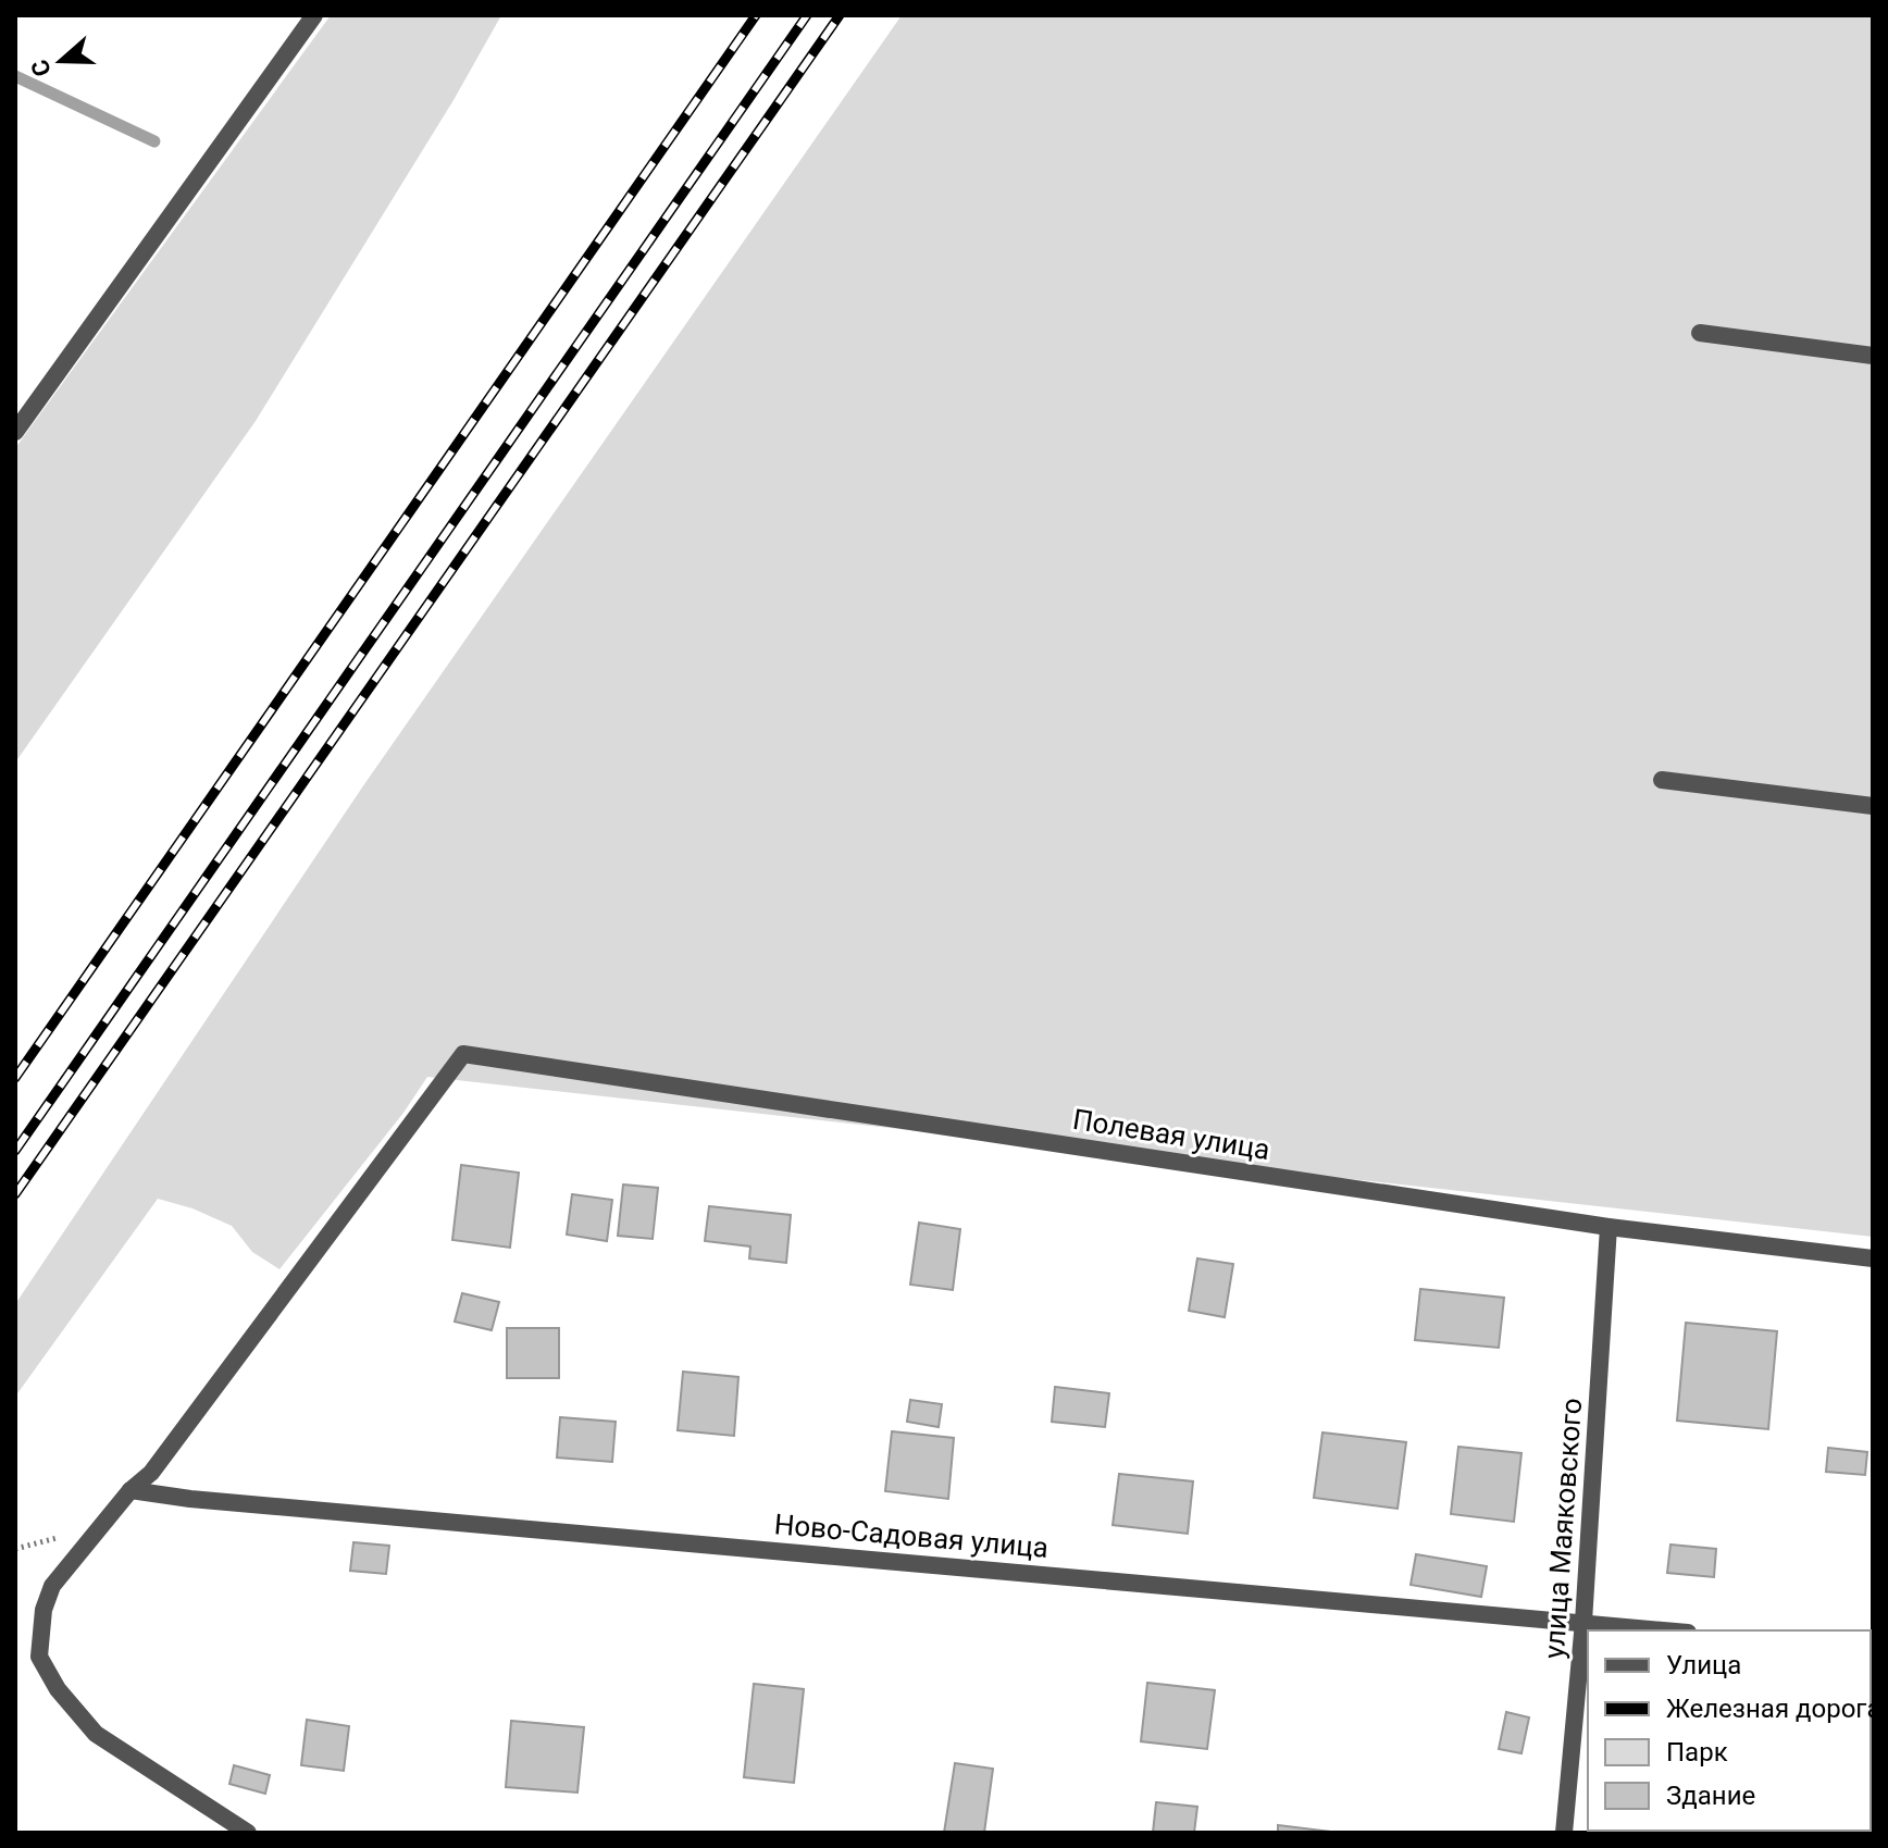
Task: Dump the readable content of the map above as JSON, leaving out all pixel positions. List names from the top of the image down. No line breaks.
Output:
{"streets":{"street":["Полевая улица","улица Маяковского","Ново-Садовая улица"]},"crossings":[["Полевая улица","улица Маяковского"],["Полевая улица","Ново-Садовая улица"],["улица Маяковского","Ново-Садовая улица"]],"legend":["Улица","Железная дорога","Парк","Здание"],"north":"left"}
